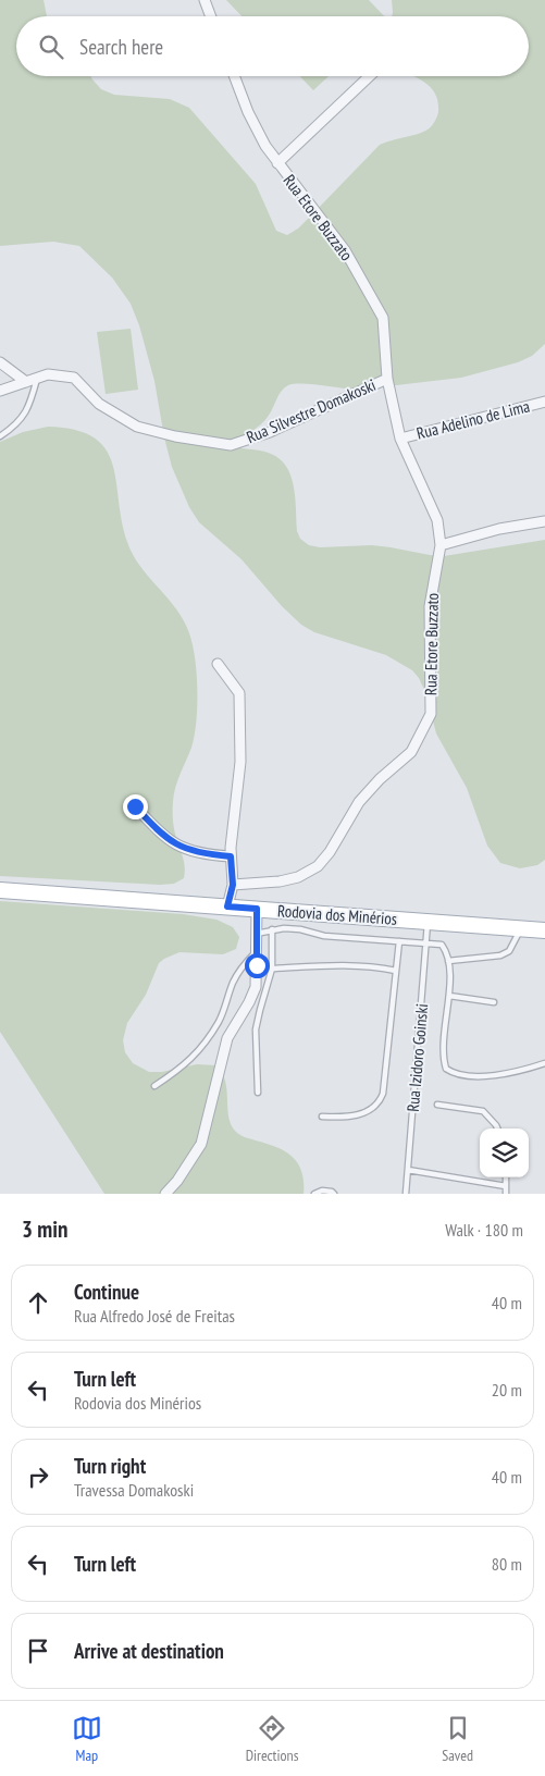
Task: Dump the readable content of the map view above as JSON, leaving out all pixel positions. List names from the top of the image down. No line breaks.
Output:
{"streets":{"main road":["Rodovia dos Minérios"],"street":["Rua Etore Buzzato","Rua Silvestre Domakoski","Rua Adelino de Lima"],"lane":["Rua Izidoro Goinski"]},"crossings":[["Rua Etore Buzzato","Rua Silvestre Domakoski"],["Rua Etore Buzzato","Rua Adelino de Lima"],["Rodovia dos Minérios","Rua Izidoro Goinski"]],"page":{"search":"Search here","heading":["3 min","Walk · 180 m"],"list":[["Continue","Rua Alfredo José de Freitas","40 m"],["Turn left","Rodovia dos Minérios","20 m"],["Turn right","Travessa Domakoski","40 m"],["Turn left","80 m"],"Arrive at destination"],"nav":["Map","Directions","Saved"]}}
